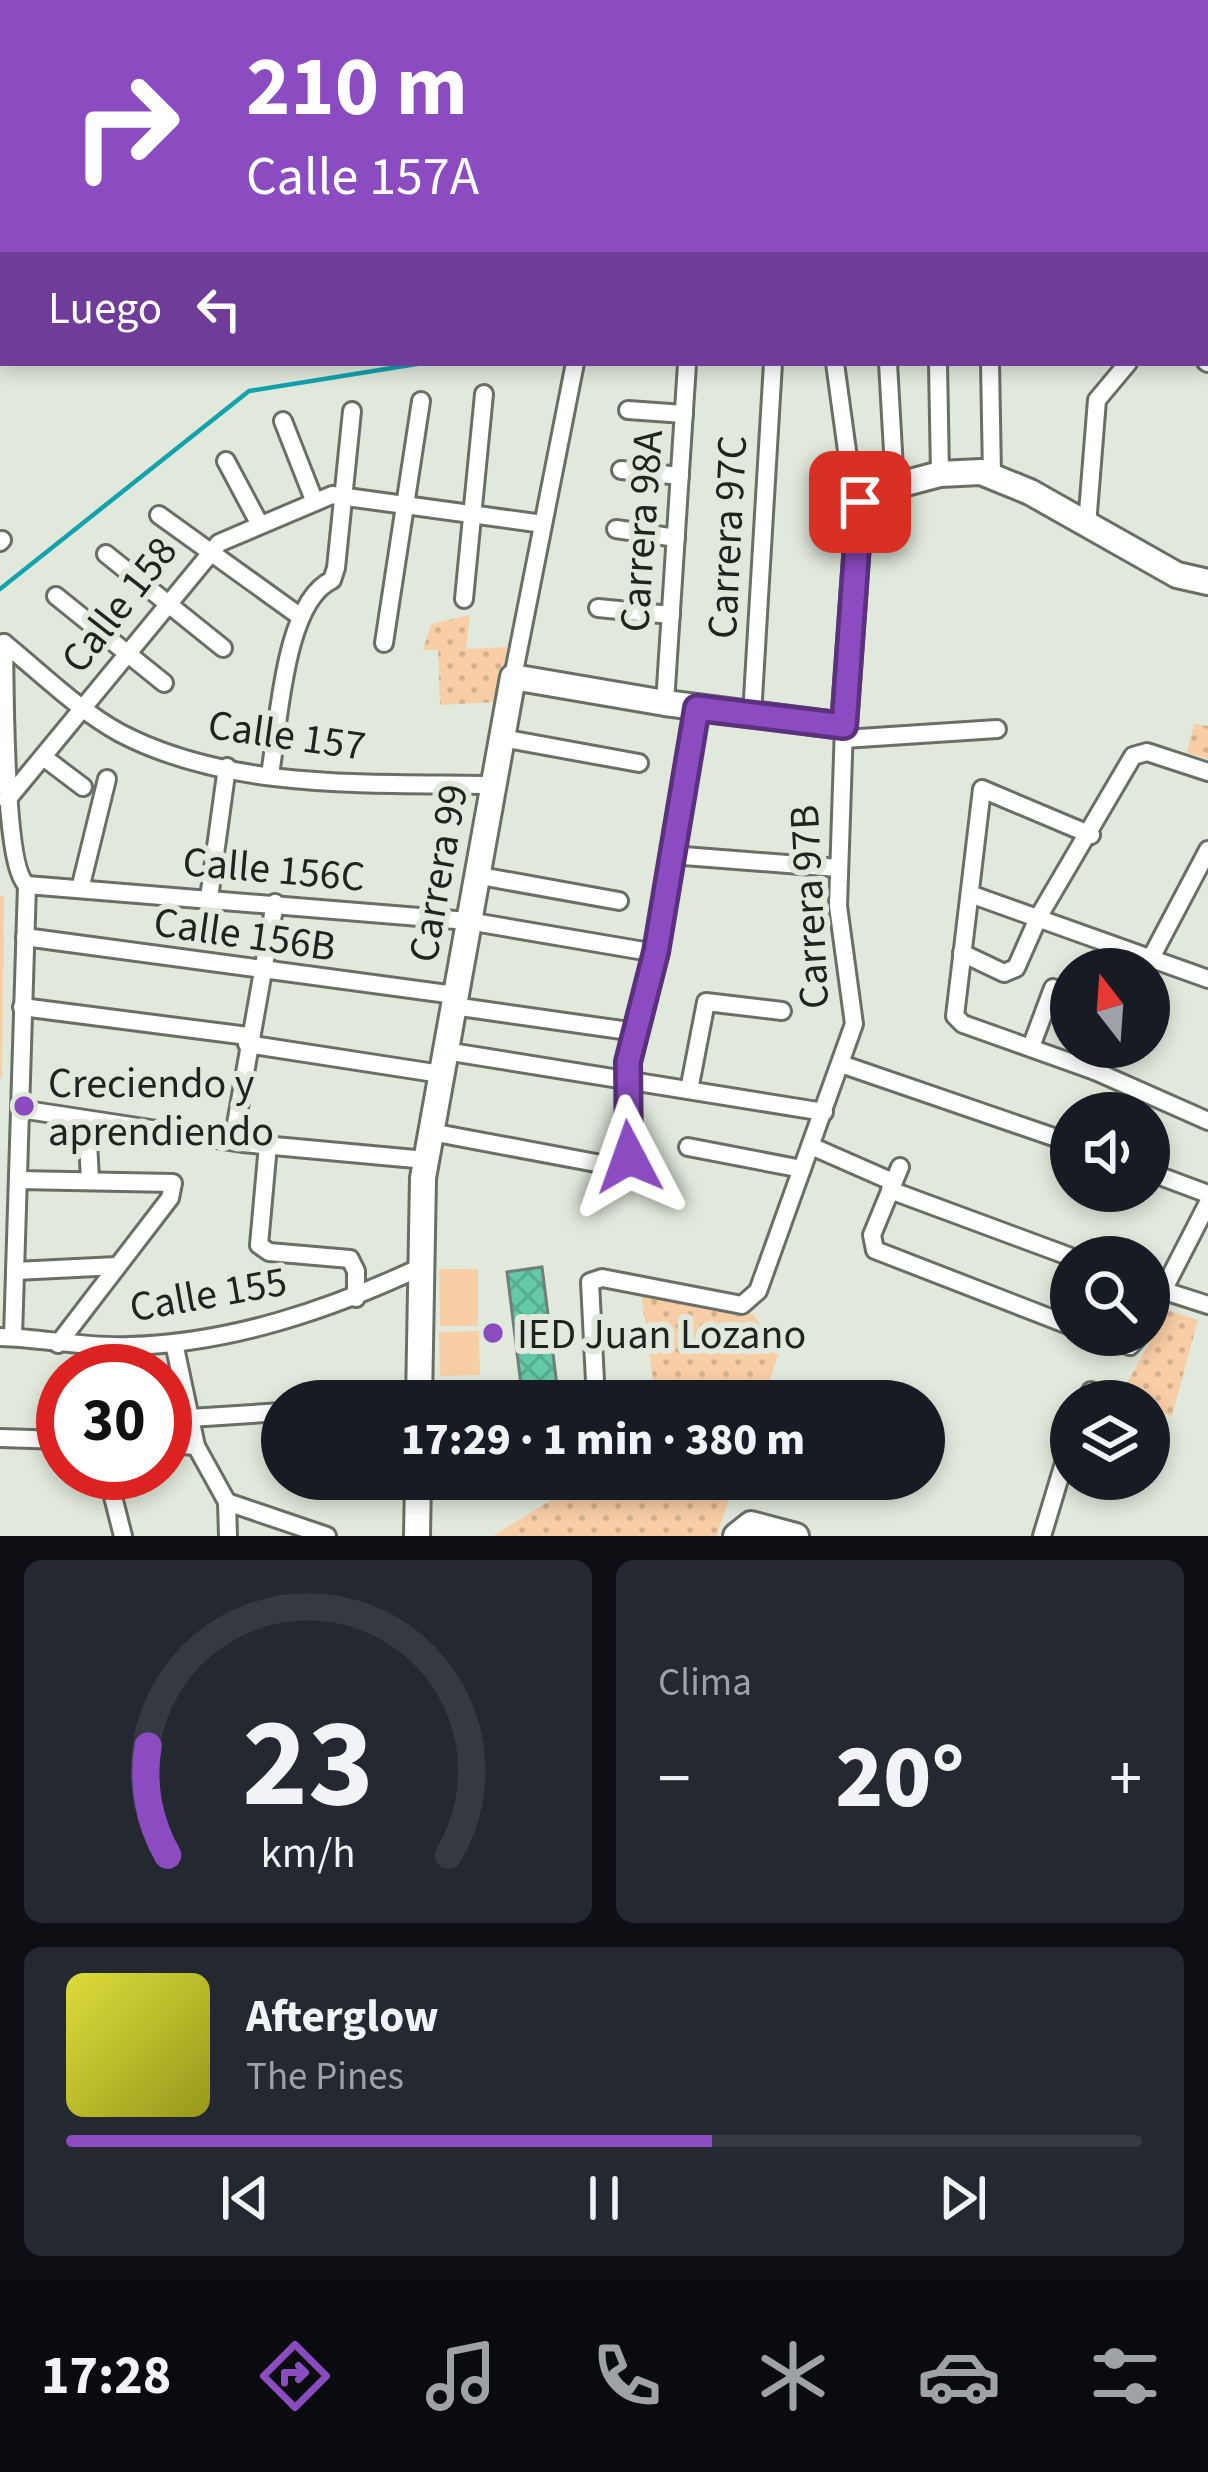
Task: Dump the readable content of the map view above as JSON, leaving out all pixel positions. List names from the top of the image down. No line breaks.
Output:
{"streets":{"street":["Carrera 98A","Carrera 97C","Calle 158","Calle 157","Calle 156C","Carrera 99","Carrera 97B","Calle 156B","Calle 155"]},"crossings":[["Calle 158","Calle 157"],["Calle 158","Carrera 99"],["Calle 157","Carrera 99"],["Calle 156C","Carrera 99"],["Carrera 99","Calle 156B"],["Carrera 99","Calle 155"]],"places":["Creciendo y aprendiendo","IED Juan Lozano"],"north":"top","page":{"turn":["210 m","Calle 157A"],"then":"Luego","limit":"30","trip":"17:29 · 1 min · 380 m","tile":"Clima","heat":["−","20°","+"],"song":["Afterglow","The Pines"],"tabs":"17:28","gauge":["23","km/h"]}}
